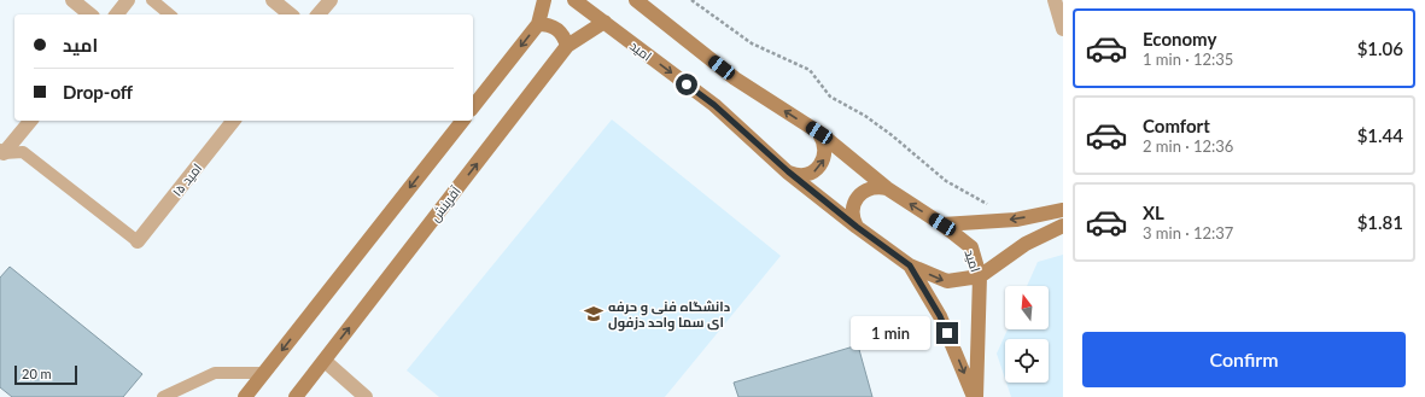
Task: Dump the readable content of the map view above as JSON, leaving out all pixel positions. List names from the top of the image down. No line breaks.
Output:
{"streets":{"main road":["امید","آفرینش"],"street":["امید ۱۵"]},"crossings":[["امید","آفرینش"]],"places":{"school or university":["دانشگاه فنی و حرفه ای سما واحد دزفول"]},"scale_bar":"20 m","north":"top","page":{"list":[{"name":"Economy","note":"1 min · 12:35","value":"$1.06"},{"name":"Comfort","note":"2 min · 12:36","value":"$1.44"},{"name":"XL","note":"3 min · 12:37","value":"$1.81"}],"banner":["امید","Drop-off"],"bubble":"1 min","buttons":"Confirm","scale":"20 m"}}
